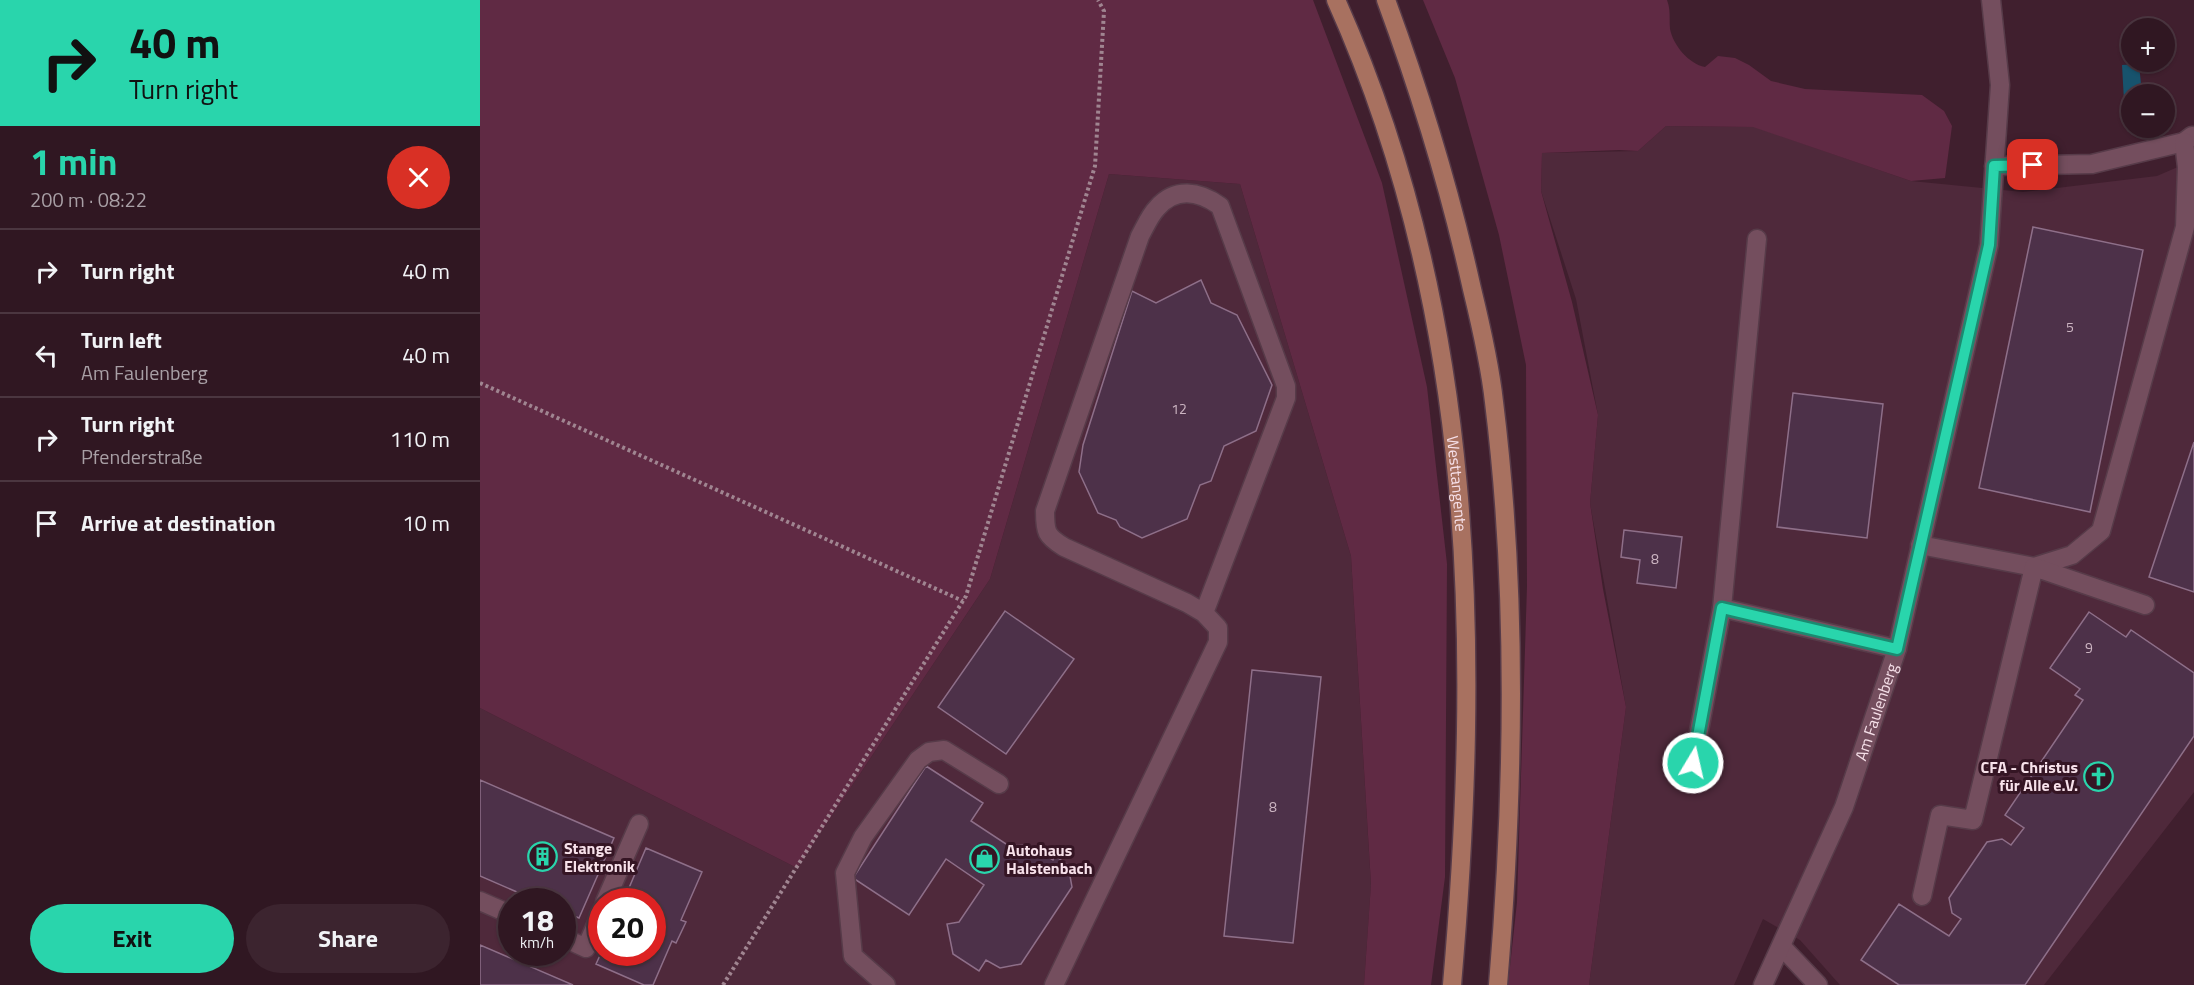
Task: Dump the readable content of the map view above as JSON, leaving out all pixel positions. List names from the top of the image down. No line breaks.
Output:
{"streets":{"main road":["Westtangente"],"street":["Am Faulenberg"]},"places":{"church":["CFA - Christus für Alle e.V."],"building":["Stange Elektronik"],"shop":["Autohaus Halstenbach"]},"house_numbers":["5","12","8","9","8"],"page":{"turn":["40 m","Turn right"],"map_buttons":["+","−"],"heading":["1 min","200 m · 08:22"],"list":[{"name":"Turn right","value":"40 m"},{"name":"Turn left","note":"Am Faulenberg","value":"40 m"},{"name":"Turn right","note":"Pfenderstraße","value":"110 m"},{"name":"Arrive at destination","value":"10 m"}],"speed":"18 km/h","limit":"20","buttons":["Exit","Share"]}}
